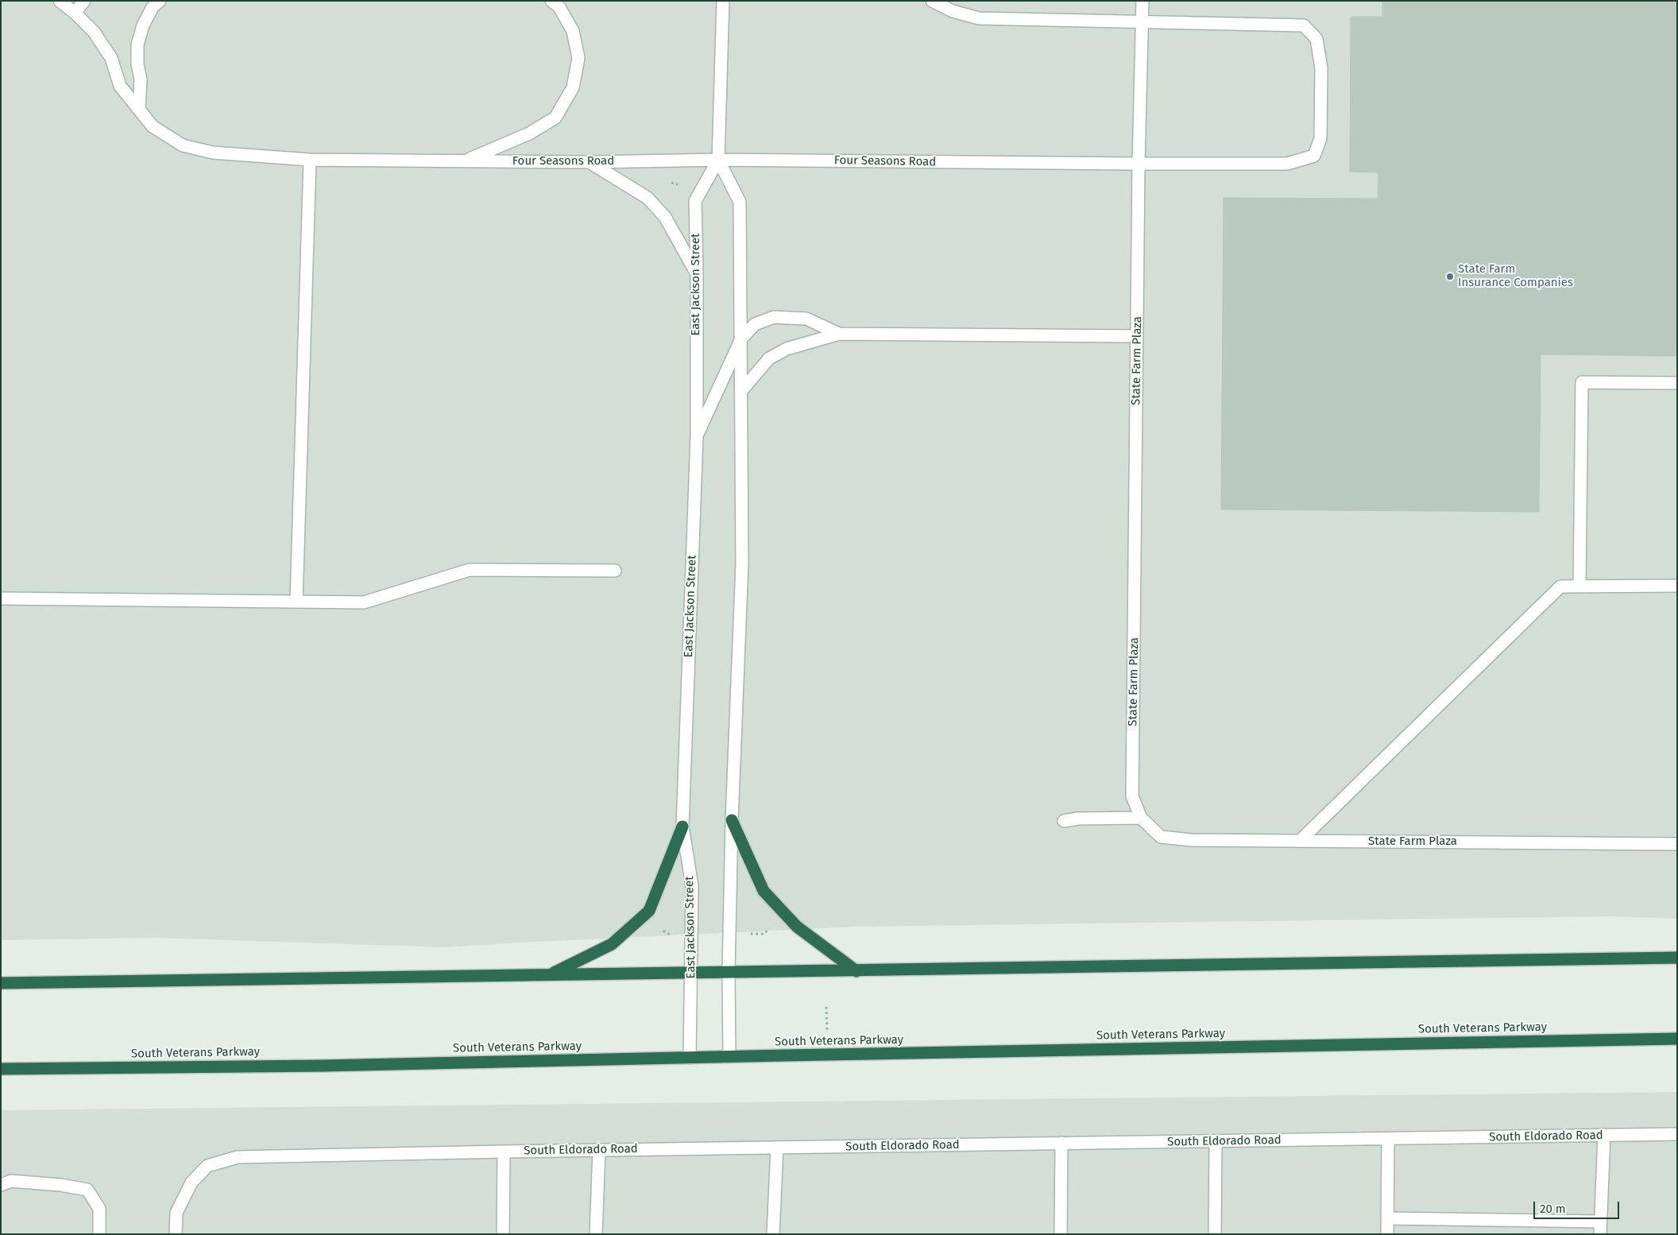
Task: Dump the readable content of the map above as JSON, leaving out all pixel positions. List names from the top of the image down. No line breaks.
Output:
{"streets":{"highway":["South Veterans Parkway"],"street":["Four Seasons Road","East Jackson Street","State Farm Plaza","South Eldorado Road"]},"crossings":[["Four Seasons Road","East Jackson Street"],["Four Seasons Road","State Farm Plaza"],["East Jackson Street","South Veterans Parkway"]],"places":["State Farm Insurance Companies"],"scale_bar":"20 m"}
